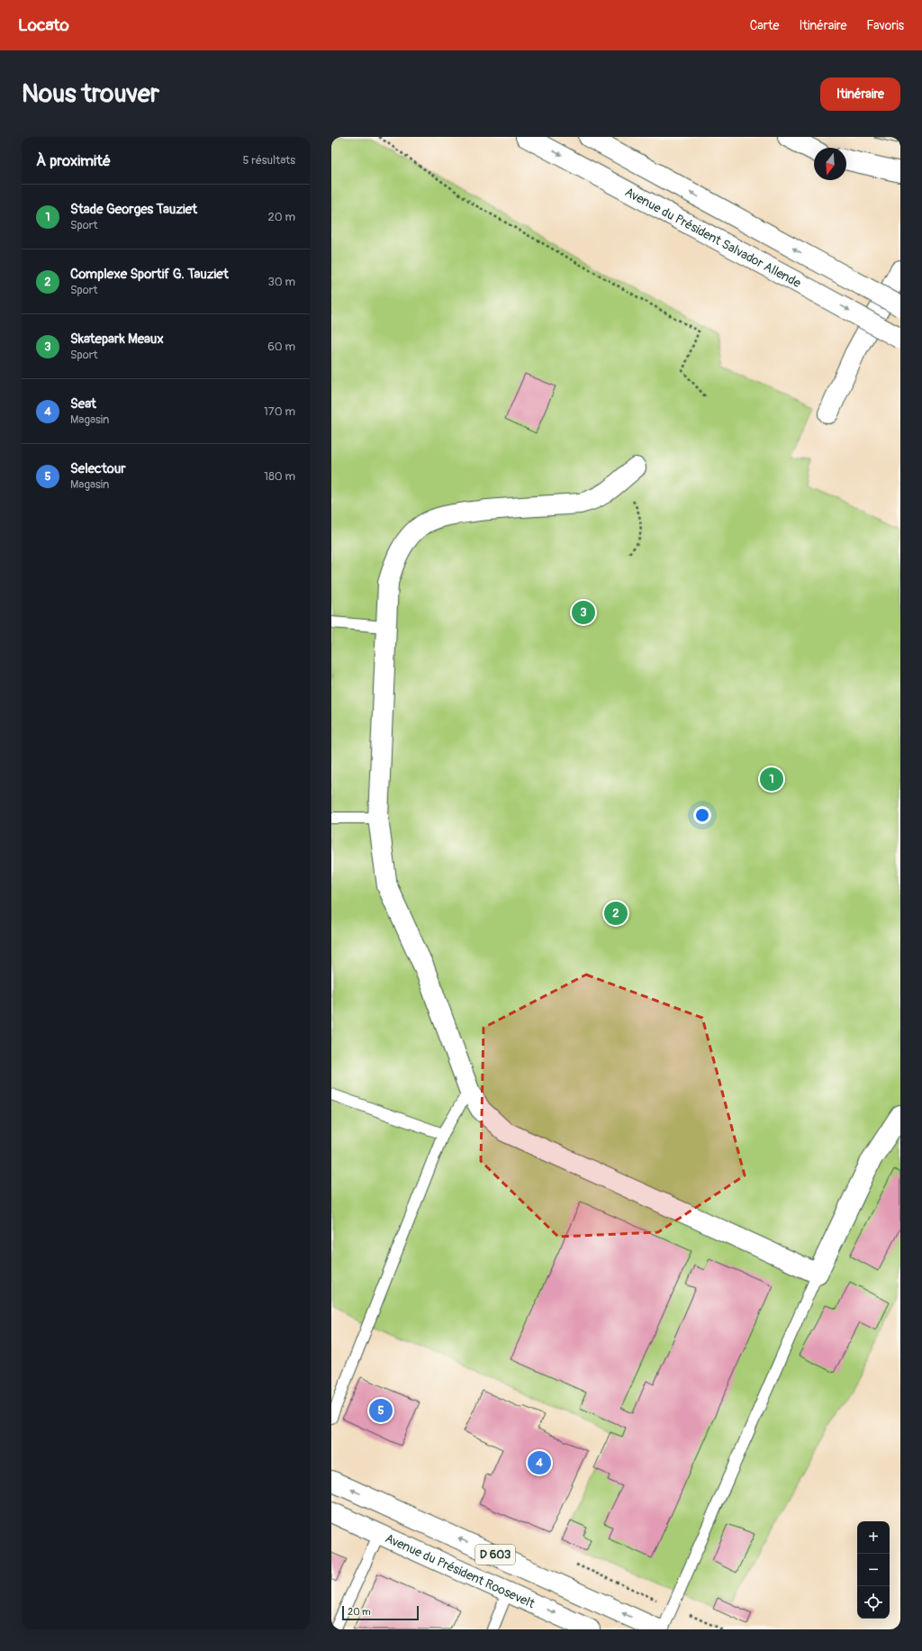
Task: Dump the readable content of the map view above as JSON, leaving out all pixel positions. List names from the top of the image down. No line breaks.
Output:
{"streets":{"street":["Avenue du Président Salvador Allende","D 603","Avenue du Président Roosevelt"]},"scale_bar":"20 m","north":"bottom","page":{"header":"Locato","nav":["Carte","Itinéraire","Favoris"],"buttons":"Itinéraire","title":"Nous trouver","heading":["À proximité","5 résultats"],"list":[{"mark":"1","name":"Stade Georges Tauziet","note":"Sport","value":"20 m"},{"mark":"2","name":"Complexe Sportif G. Tauziet","note":"Sport","value":"30 m"},{"mark":"3","name":"Skatepark Meaux","note":"Sport","value":"60 m"},{"mark":"4","name":"Seat","note":"Magasin","value":"170 m"},{"mark":"5","name":"Selectour","note":"Magasin","value":"180 m"}],"pins":["3","1","2","5","4"],"map_buttons":["+","−"],"scale":"20 m"}}
